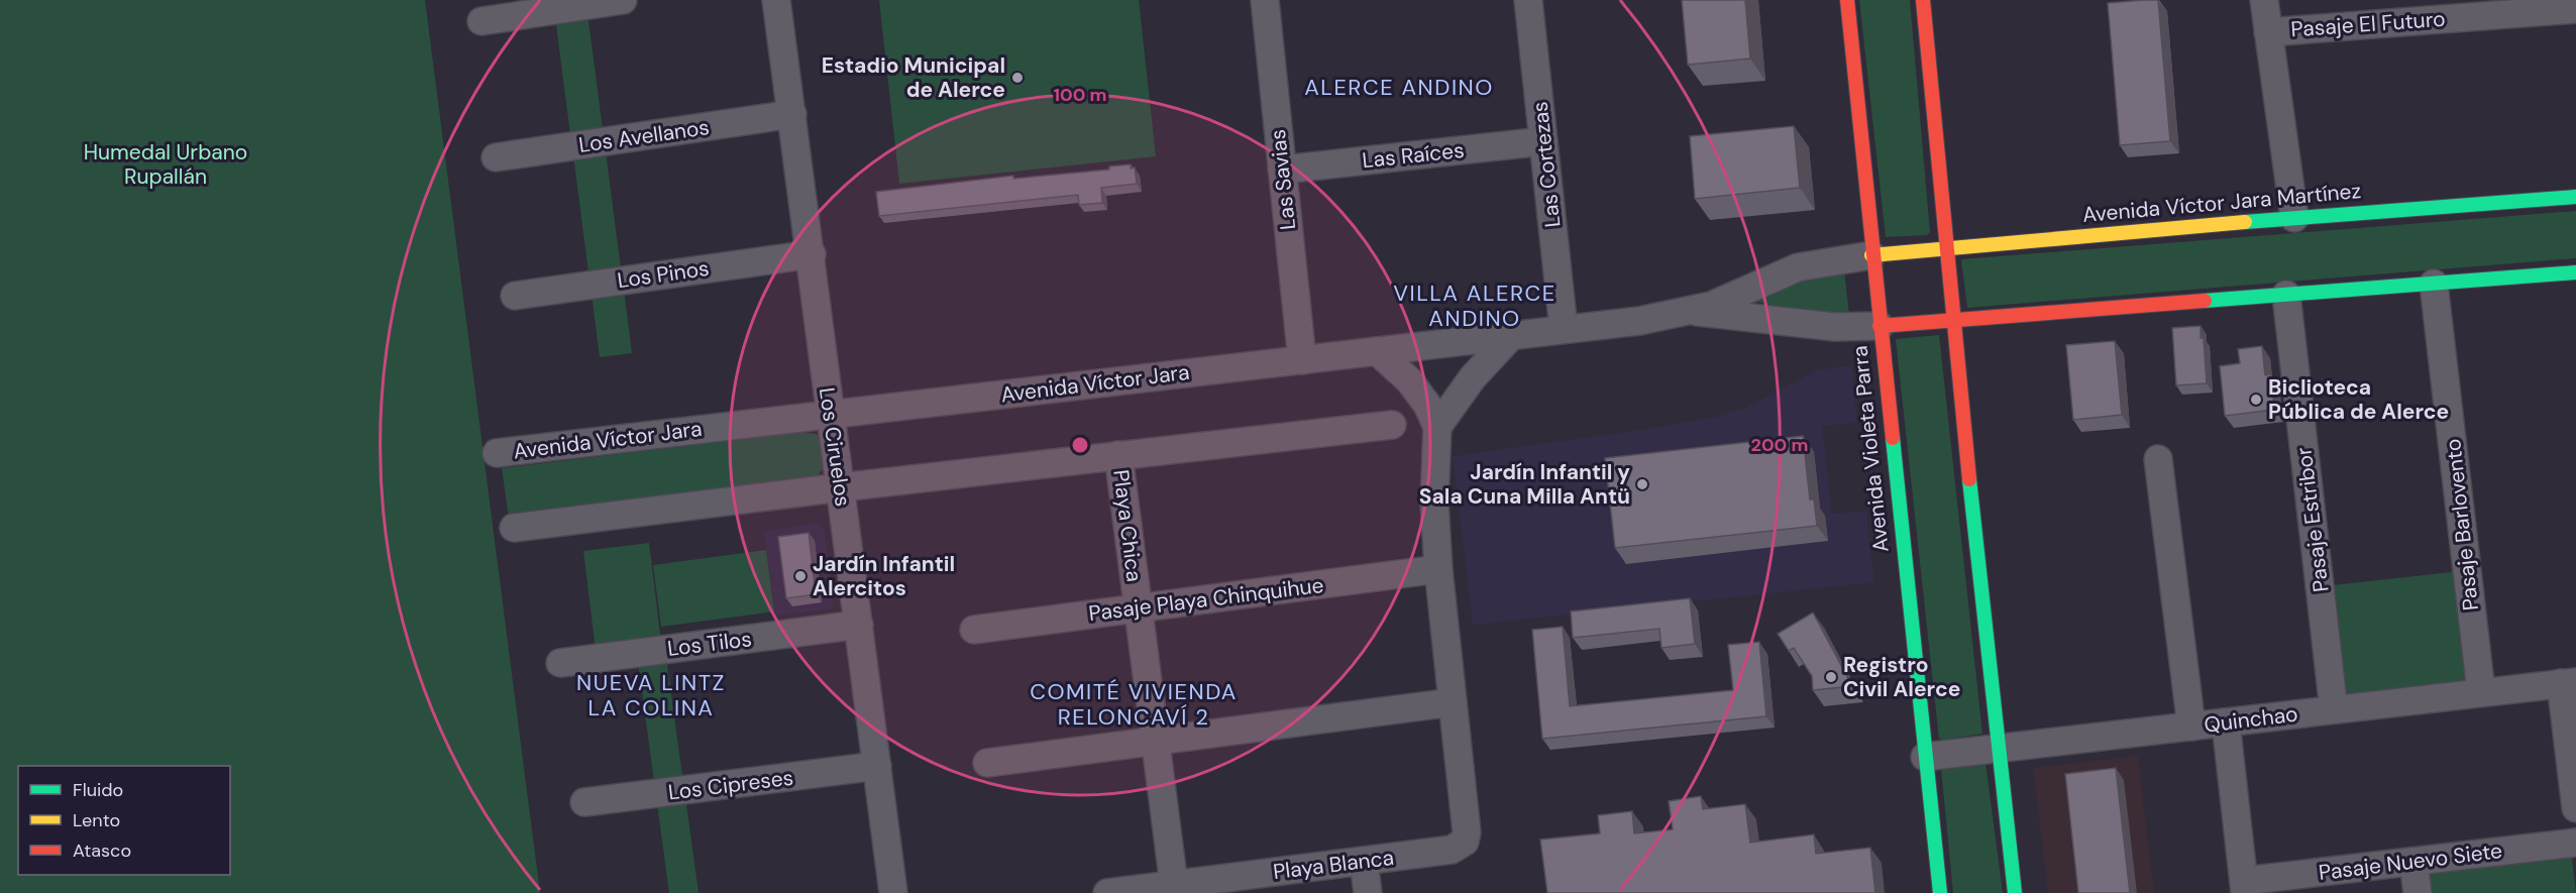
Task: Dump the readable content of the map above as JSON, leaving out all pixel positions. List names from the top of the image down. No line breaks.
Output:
{"streets":{"main road":["Avenida Víctor Jara Martínez","Avenida Violeta Parra"],"street":["Pasaje El Futuro","Los Avellanos","Las Raíces","Las Cortezas","Las Savias","Los Pinos","Avenida Víctor Jara","Los Ciruelos","Pasaje Estribor","Pasaje Barlovento","Playa Chica","Pasaje Playa Chinquihue","Los Tilos","Quinchao","Los Cipreses","Pasaje Nuevo Siete","Playa Blanca"]},"crossings":[["Los Avellanos","Los Ciruelos"],["Las Raíces","Las Cortezas"],["Las Raíces","Las Savias"],["Las Cortezas","Avenida Víctor Jara"],["Las Savias","Avenida Víctor Jara"],["Avenida Víctor Jara Martínez","Avenida Víctor Jara"],["Avenida Víctor Jara Martínez","Avenida Violeta Parra"],["Los Pinos","Los Ciruelos"],["Avenida Víctor Jara","Los Ciruelos"],["Avenida Víctor Jara","Avenida Violeta Parra"],["Los Ciruelos","Los Tilos"],["Los Ciruelos","Los Cipreses"],["Avenida Violeta Parra","Quinchao"],["Pasaje Estribor","Quinchao"],["Pasaje Barlovento","Quinchao"],["Playa Chica","Pasaje Playa Chinquihue"],["Playa Chica","Playa Blanca"]],"districts":["ALERCE ANDINO","VILLA ALERCE ANDINO","NUEVA LINTZ LA COLINA","COMITÉ VIVIENDA RELONCAVÍ 2"],"parks":["Humedal Urbano Rupallán"],"places":["Estadio Municipal de Alerce","Biclioteca Pública de Alerce","Jardín Infantil y Sala Cuna Milla Antü","Jardín Infantil Alercitos","Registro Civil Alerce"],"legend":["Fluido","Lento","Atasco"],"rings":["100 m","200 m"]}
